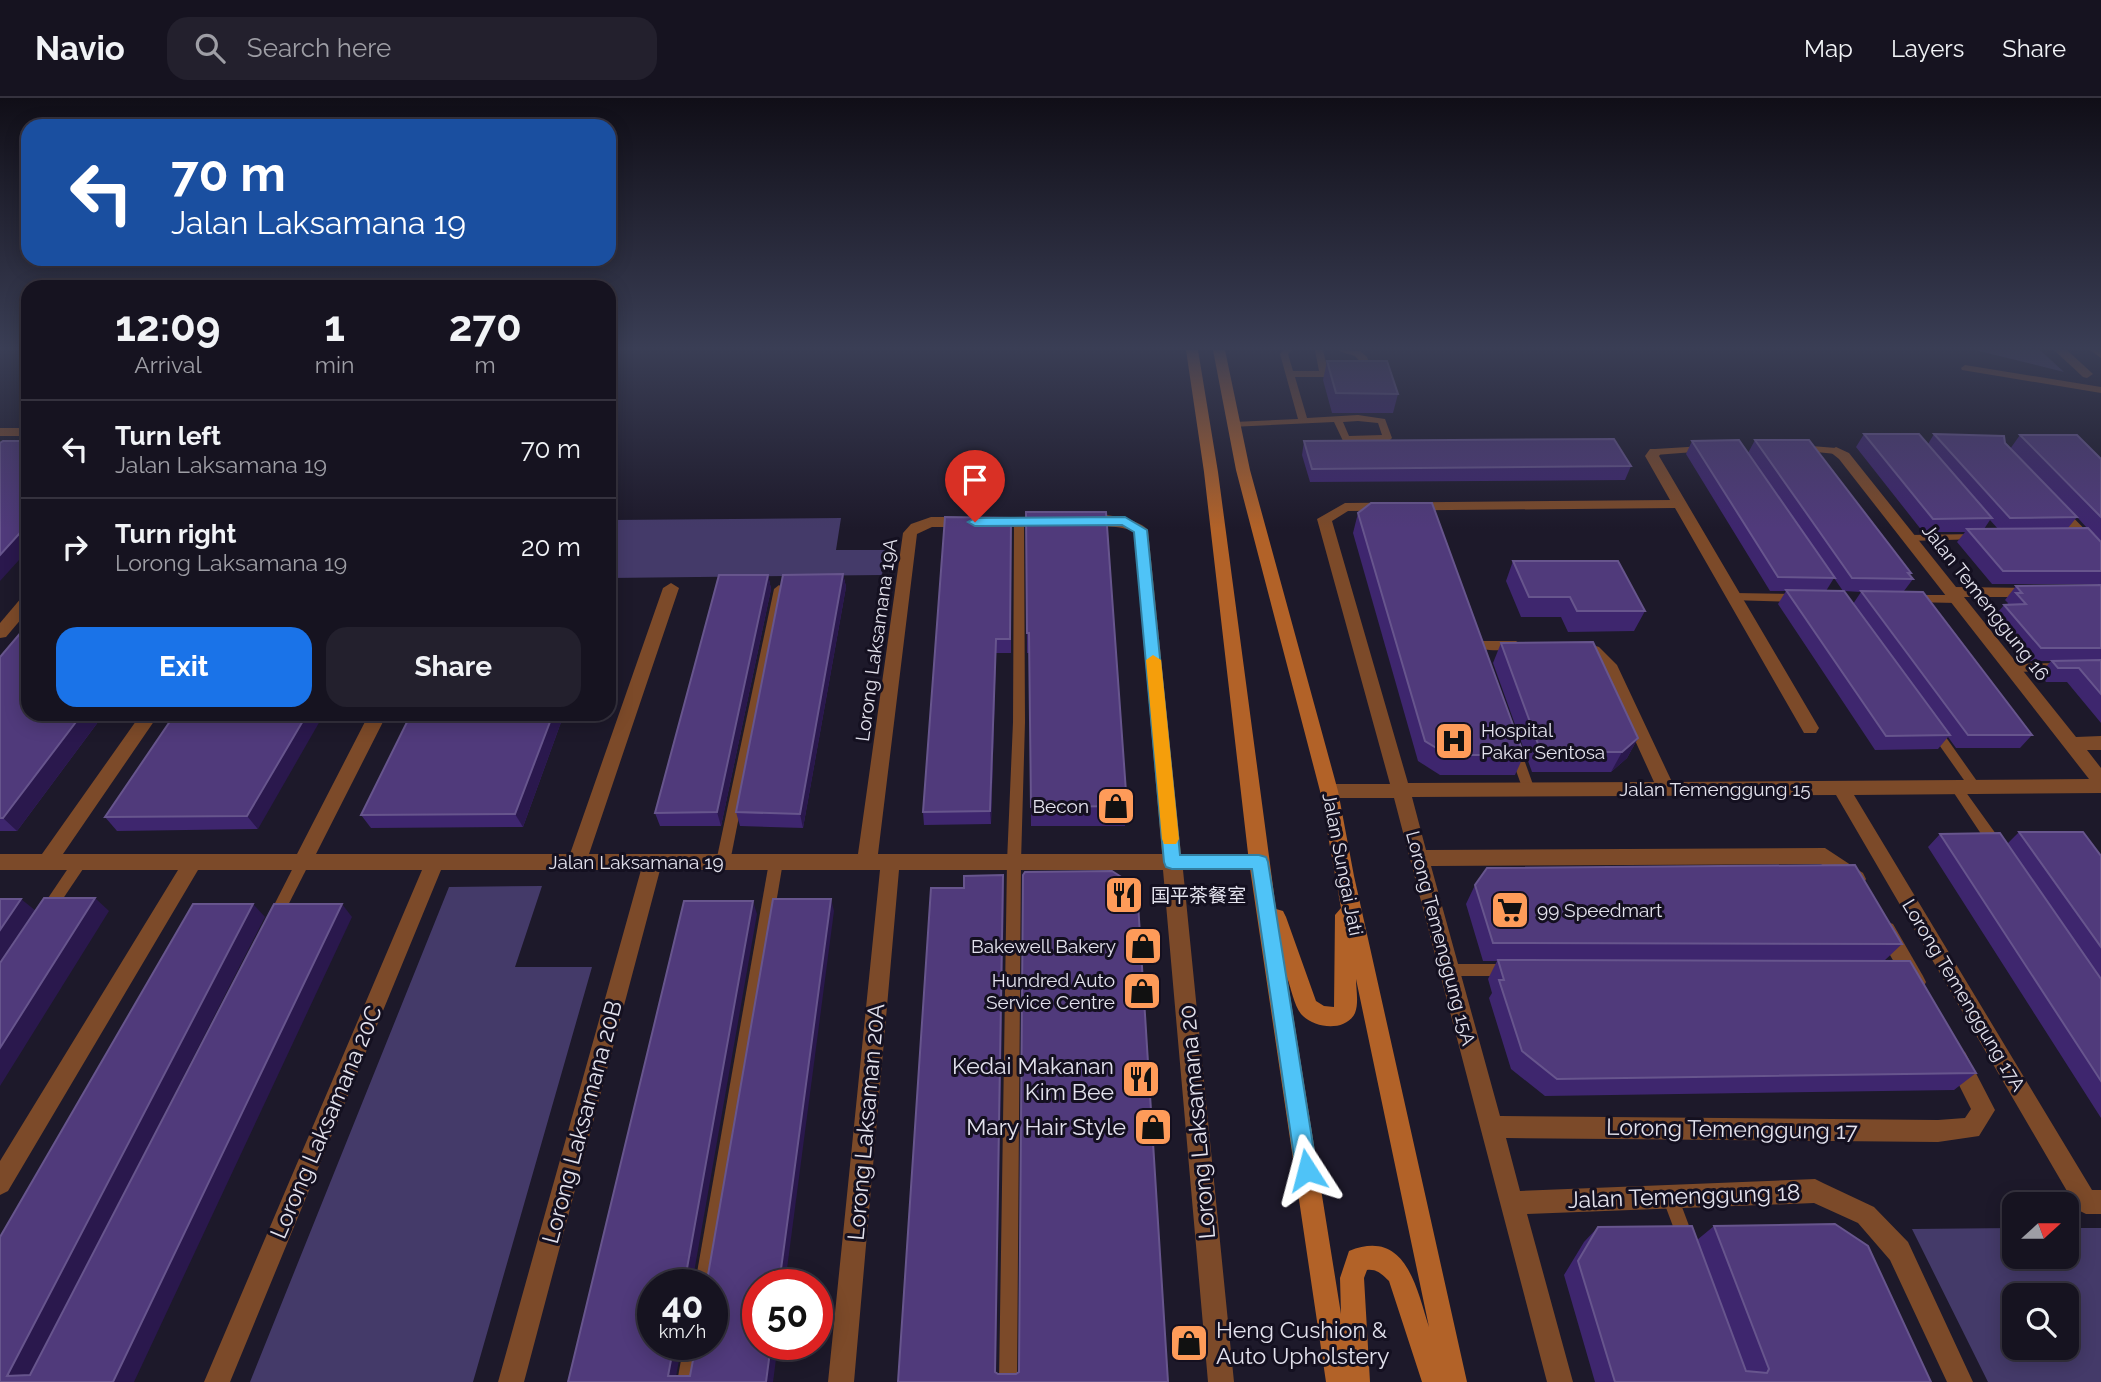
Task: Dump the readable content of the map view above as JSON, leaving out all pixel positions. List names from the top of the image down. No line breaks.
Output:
{"streets":{"main road":["Jalan Sungai Jati"],"street":["Jalan Temenggung 16","Lorong Laksamana 19A","Jalan Temenggung 15","Jalan Laksamana 19","Lorong Temenggung 15A","Lorong Temenggung 17A","Lorong Laksamana 20C","Lorong Laksamana 20B","Lorong Laksaman 20A","Lorong Laksamana 20","Lorong Temenggung 17","Jalan Temenggung 18"]},"crossings":[["Jalan Temenggung 16","Jalan Temenggung 15"],["Lorong Laksamana 19A","Jalan Laksamana 19"],["Lorong Laksamana 19A","Lorong Laksaman 20A"],["Lorong Laksamana 19A","Lorong Laksamana 20"],["Jalan Temenggung 15","Jalan Sungai Jati"],["Jalan Temenggung 15","Lorong Temenggung 15A"],["Jalan Temenggung 15","Lorong Temenggung 17A"],["Jalan Laksamana 19","Lorong Laksamana 20C"],["Jalan Laksamana 19","Lorong Laksamana 20B"],["Jalan Laksamana 19","Lorong Laksaman 20A"],["Jalan Laksamana 19","Lorong Laksamana 20"],["Lorong Temenggung 15A","Lorong Temenggung 17"],["Lorong Temenggung 15A","Jalan Temenggung 18"]],"places":{"hospital":["Hospital Pakar Sentosa"],"shop":["Becon","Bakewell Bakery","Hundred Auto Service Centre","Mary Hair Style","Heng Cushion & Auto Upholstery"],"restaurant":["国平茶餐室","Kedai Makanan Kim Bee"],"supermarket":["99 Speedmart"]},"north":"right","page":{"header":"Navio","search":"Search here","nav":["Map","Layers","Share"],"turn":["70 m","Jalan Laksamana 19"],"eta":["12:09","Arrival","1","min","270","m"],"list":[{"name":"Turn left","note":"Jalan Laksamana 19","value":"70 m"},{"name":"Turn right","note":"Lorong Laksamana 19","value":"20 m"}],"buttons":["Exit","Share"],"speed":"40 km/h","limit":"50"}}
